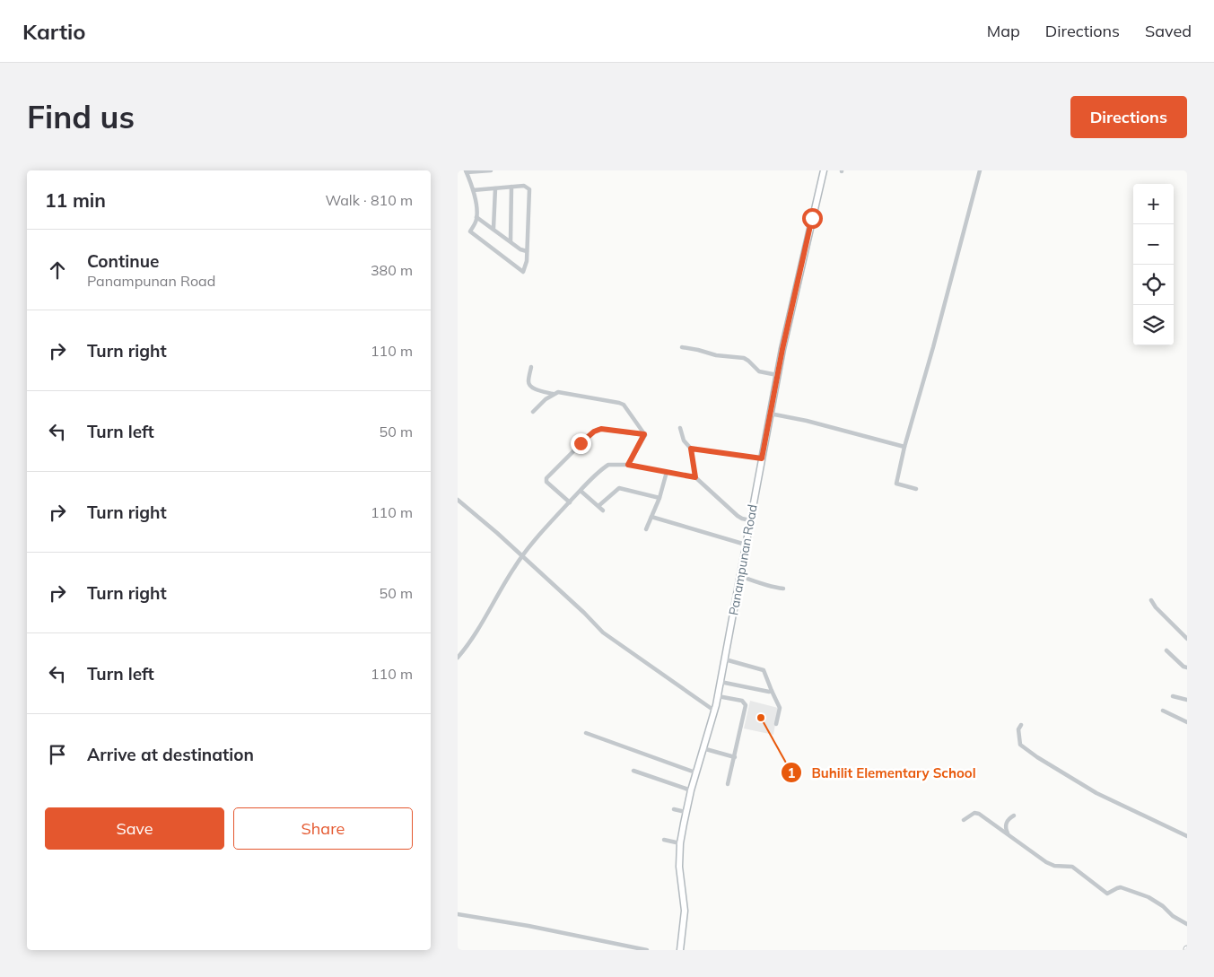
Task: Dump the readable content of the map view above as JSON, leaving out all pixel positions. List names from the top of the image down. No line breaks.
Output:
{"streets":{"street":["Panampunan Road"]},"places":["Buhilit Elementary School"],"page":{"header":"Kartio","nav":["Map","Directions","Saved"],"buttons":["Directions",["Save","Share"]],"title":"Find us","heading":["11 min","Walk · 810 m"],"map_buttons":["+","−"],"list":[["Continue","Panampunan Road","380 m"],["Turn right","110 m"],["Turn left","50 m"],["Turn right","110 m"],["Turn right","50 m"],["Turn left","110 m"],"Arrive at destination"]}}
